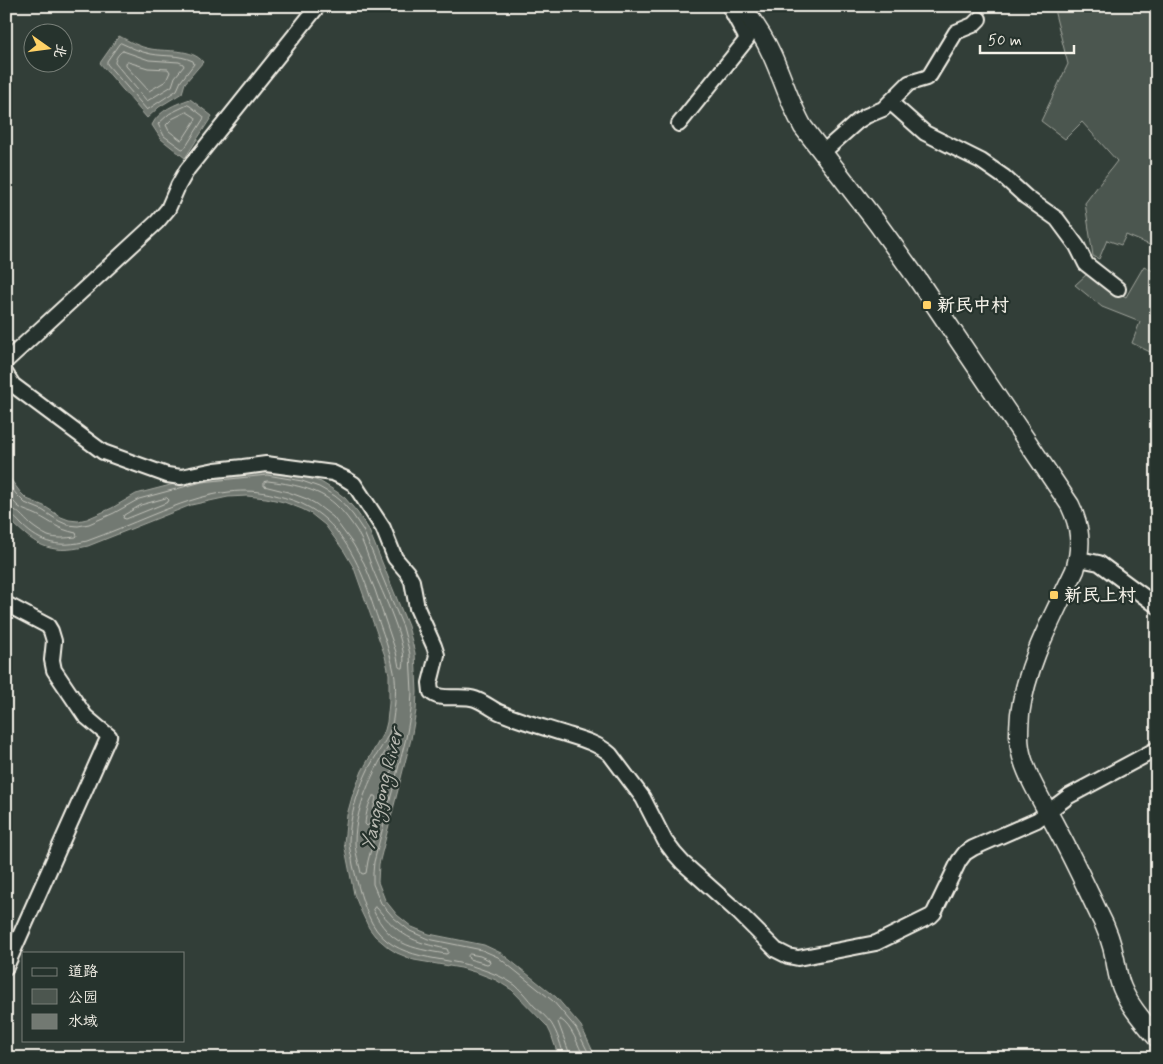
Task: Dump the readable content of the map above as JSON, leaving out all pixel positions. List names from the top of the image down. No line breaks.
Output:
{"water":["Yanggong River"],"places":{"transit":["新民中村","新民上村"]},"legend":["道路","公园","水域"],"scale_bar":"50 m","north":"right"}
